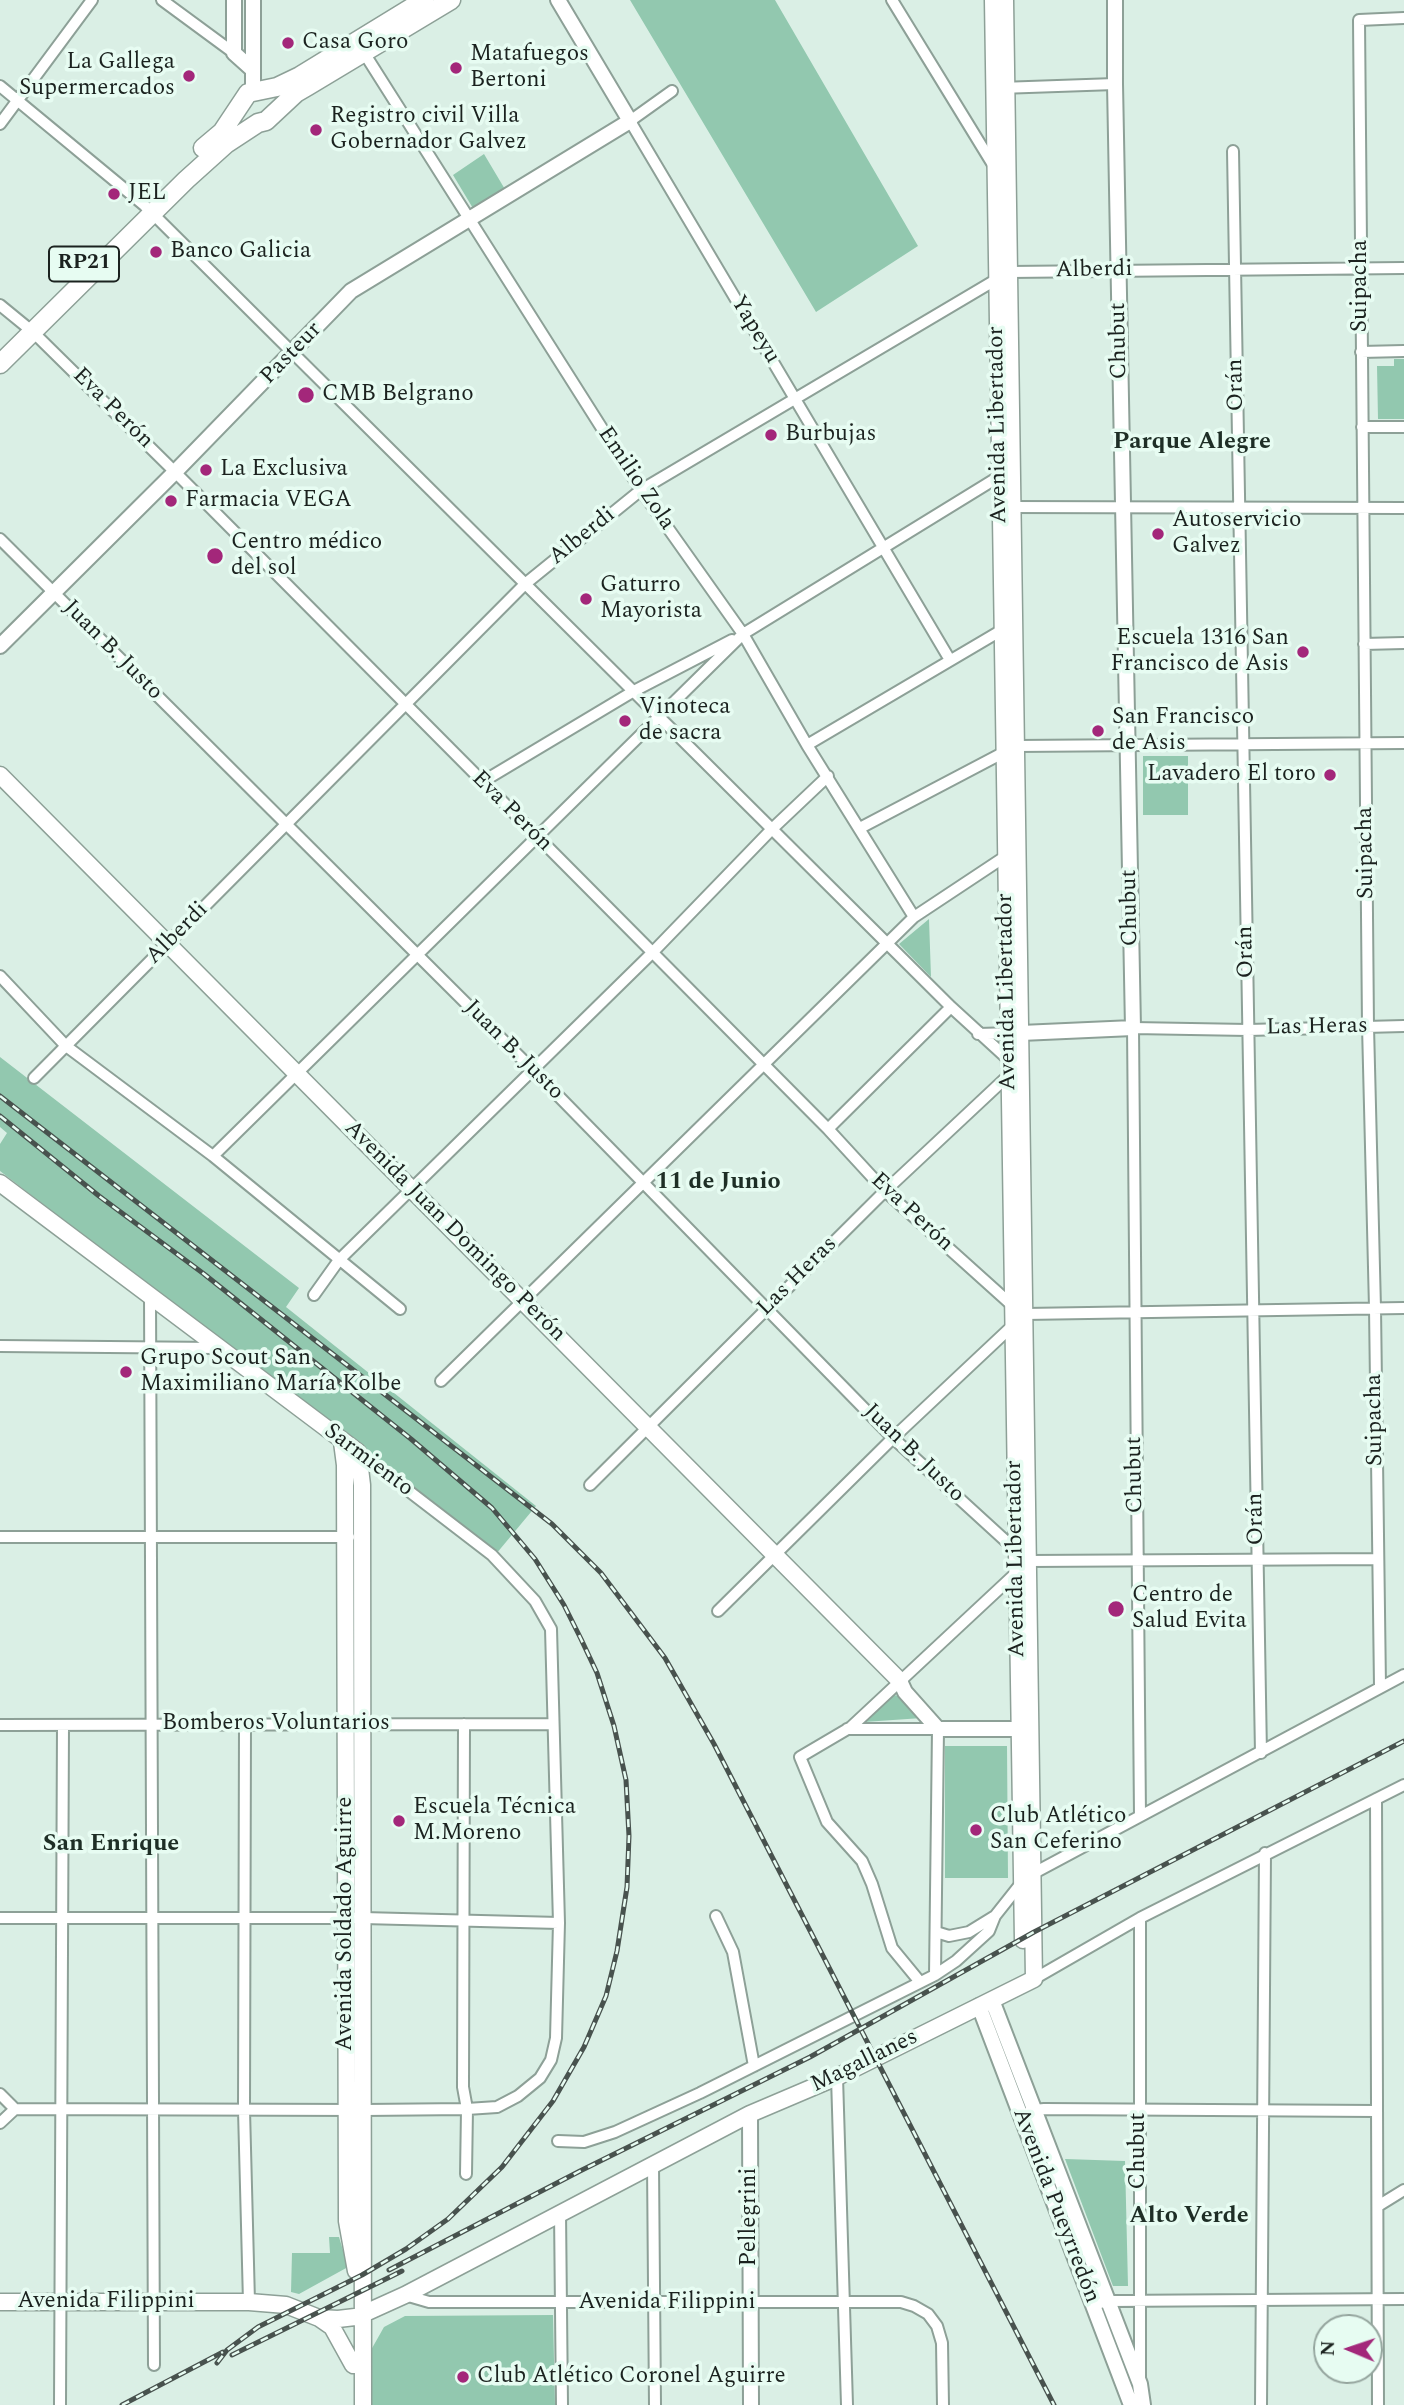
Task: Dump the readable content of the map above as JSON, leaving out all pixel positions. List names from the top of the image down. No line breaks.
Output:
{"streets":{"main road":["RP21","Avenida Libertador","Avenida Juan Domingo Perón","Sarmiento","Avenida Soldado Aguirre","Magallanes","Avenida Filippini"],"street":["Alberdi","Suipacha","Yapeyu","Chubut","Pasteur","Orán","Eva Perón","Emilio Zola","Juan B. Justo","Las Heras","Bomberos Voluntarios","Avenida Pueyrredón","Pellegrini"]},"crossings":[["RP21","Eva Perón"],["RP21","Emilio Zola"],["Alberdi","Suipacha"],["Alberdi","Yapeyu"],["Alberdi","Chubut"],["Alberdi","Orán"],["Alberdi","Eva Perón"],["Alberdi","Avenida Libertador"],["Alberdi","Emilio Zola"],["Alberdi","Juan B. Justo"],["Alberdi","Avenida Juan Domingo Perón"],["Suipacha","Las Heras"],["Yapeyu","Pasteur"],["Chubut","Las Heras"],["Chubut","Magallanes"],["Chubut","Avenida Pueyrredón"],["Pasteur","Eva Perón"],["Pasteur","Emilio Zola"],["Pasteur","Juan B. Justo"],["Orán","Las Heras"],["Eva Perón","Avenida Libertador"],["Eva Perón","Las Heras"],["Avenida Libertador","Juan B. Justo"],["Avenida Libertador","Las Heras"],["Avenida Libertador","Magallanes"],["Juan B. Justo","Las Heras"],["Las Heras","Avenida Juan Domingo Perón"],["Sarmiento","Bomberos Voluntarios"],["Sarmiento","Avenida Soldado Aguirre"],["Bomberos Voluntarios","Avenida Soldado Aguirre"],["Avenida Soldado Aguirre","Magallanes"],["Avenida Soldado Aguirre","Avenida Filippini"],["Magallanes","Avenida Pueyrredón"],["Magallanes","Pellegrini"],["Magallanes","Avenida Filippini"],["Pellegrini","Avenida Filippini"]],"districts":["Parque Alegre","11 de Junio","San Enrique","Alto Verde"],"places":["Casa Goro","Matafuegos Bertoni","La Gallega Supermercados","Registro civil Villa Gobernador Galvez","JEL","Banco Galicia","CMB Belgrano","Burbujas","La Exclusiva","Farmacia VEGA","Autoservicio Galvez","Centro médico del sol","Gaturro Mayorista","Escuela 1316 San Francisco de Asis","Vinoteca de sacra","San Francisco de Asis","Lavadero El toro","Grupo Scout San Maximiliano María Kolbe","Centro de Salud Evita","Escuela Técnica M.Moreno","Club Atlético San Ceferino","Club Atlético Coronel Aguirre"],"north":"left"}
